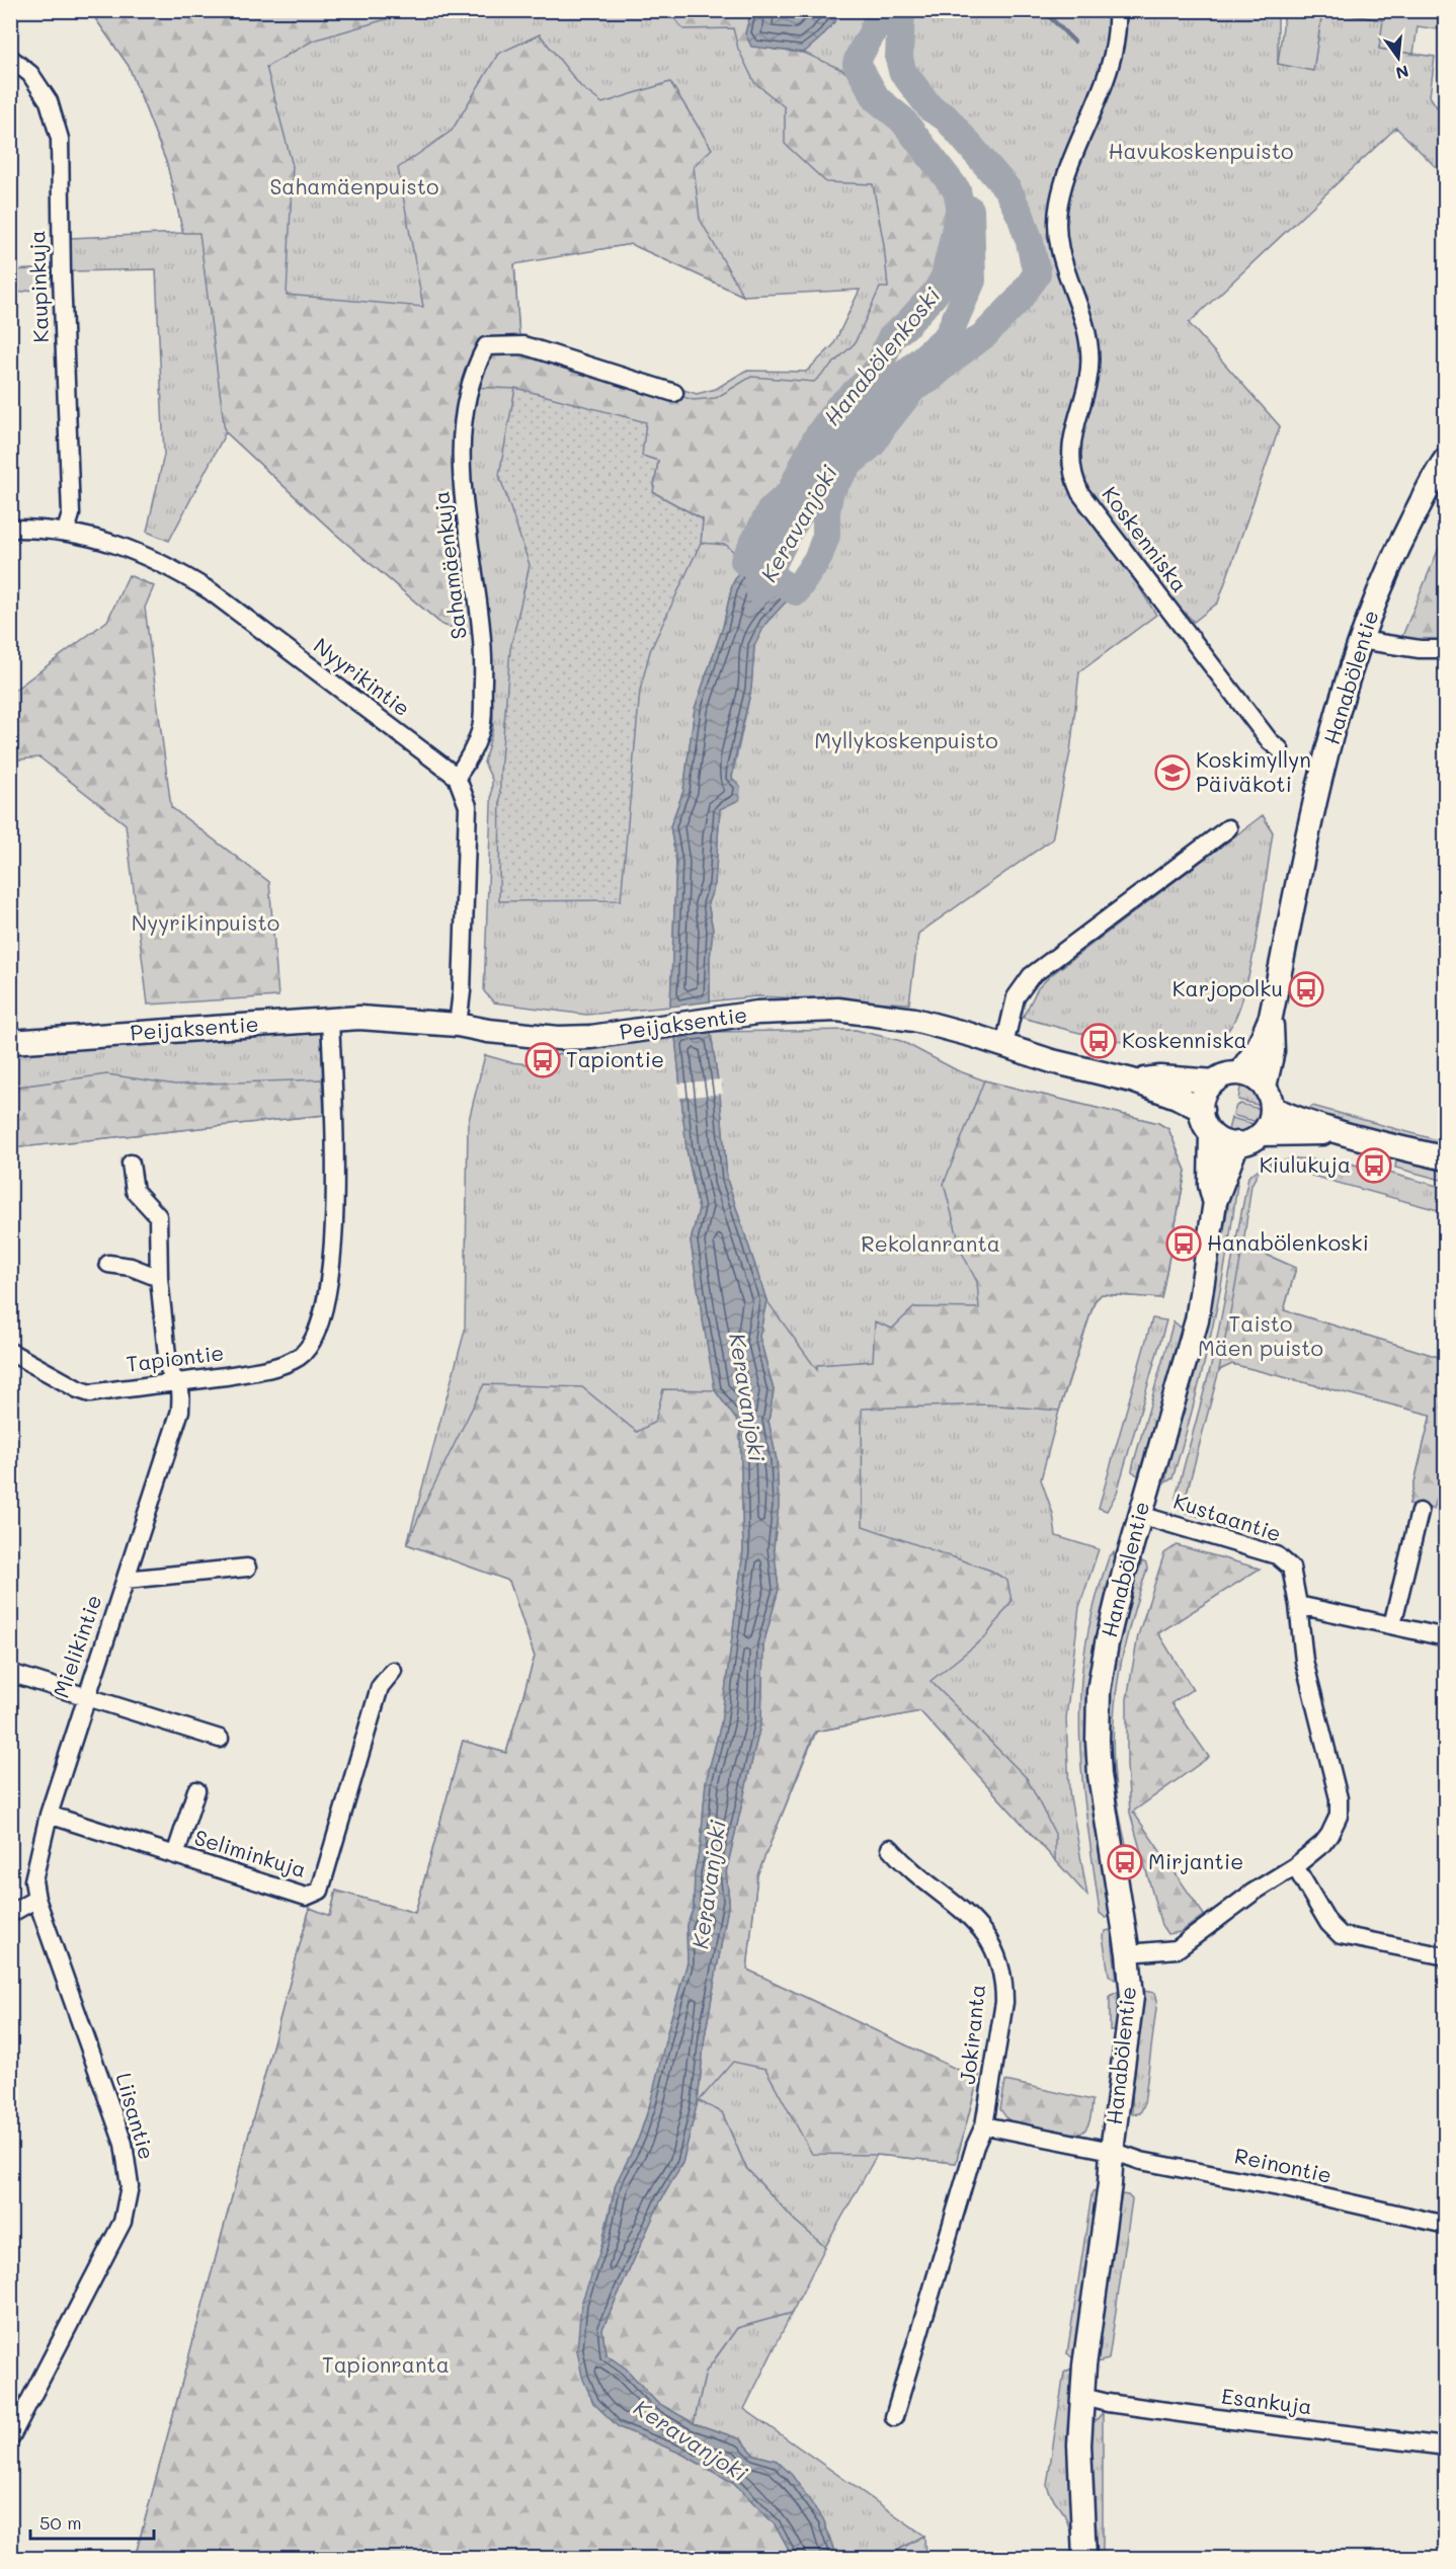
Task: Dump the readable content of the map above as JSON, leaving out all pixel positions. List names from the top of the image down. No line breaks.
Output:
{"streets":{"street":["Kaupinkuja","Koskenniska","Sahamäenkuja","Nyyrikintie","Hanabölentie","Peijaksentie","Tapiontie","Kustaantie","Mielikintie","Seliminkuja","Jokiranta","Liisantie","Reinontie","Esankuja"]},"crossings":[["Kaupinkuja","Nyyrikintie"],["Sahamäenkuja","Nyyrikintie"],["Hanabölentie","Peijaksentie"],["Hanabölentie","Kustaantie"],["Hanabölentie","Reinontie"],["Hanabölentie","Esankuja"],["Peijaksentie","Tapiontie"],["Tapiontie","Mielikintie"],["Mielikintie","Seliminkuja"],["Mielikintie","Liisantie"]],"water":["Hanabölenkoski","Keravanjoki"],"parks":["Havukoskenpuisto","Sahamäenpuisto","Myllykoskenpuisto","Nyyrikinpuisto","Rekolanranta","Taisto Mäen puisto","Tapionranta"],"places":{"school or university":["Koskimyllyn Päiväkoti"],"bus stop":["Karjopolku","Koskenniska","Tapiontie","Kiulukuja","Hanabölenkoski","Mirjantie"]},"scale_bar":"50 m","north":"bottom"}
